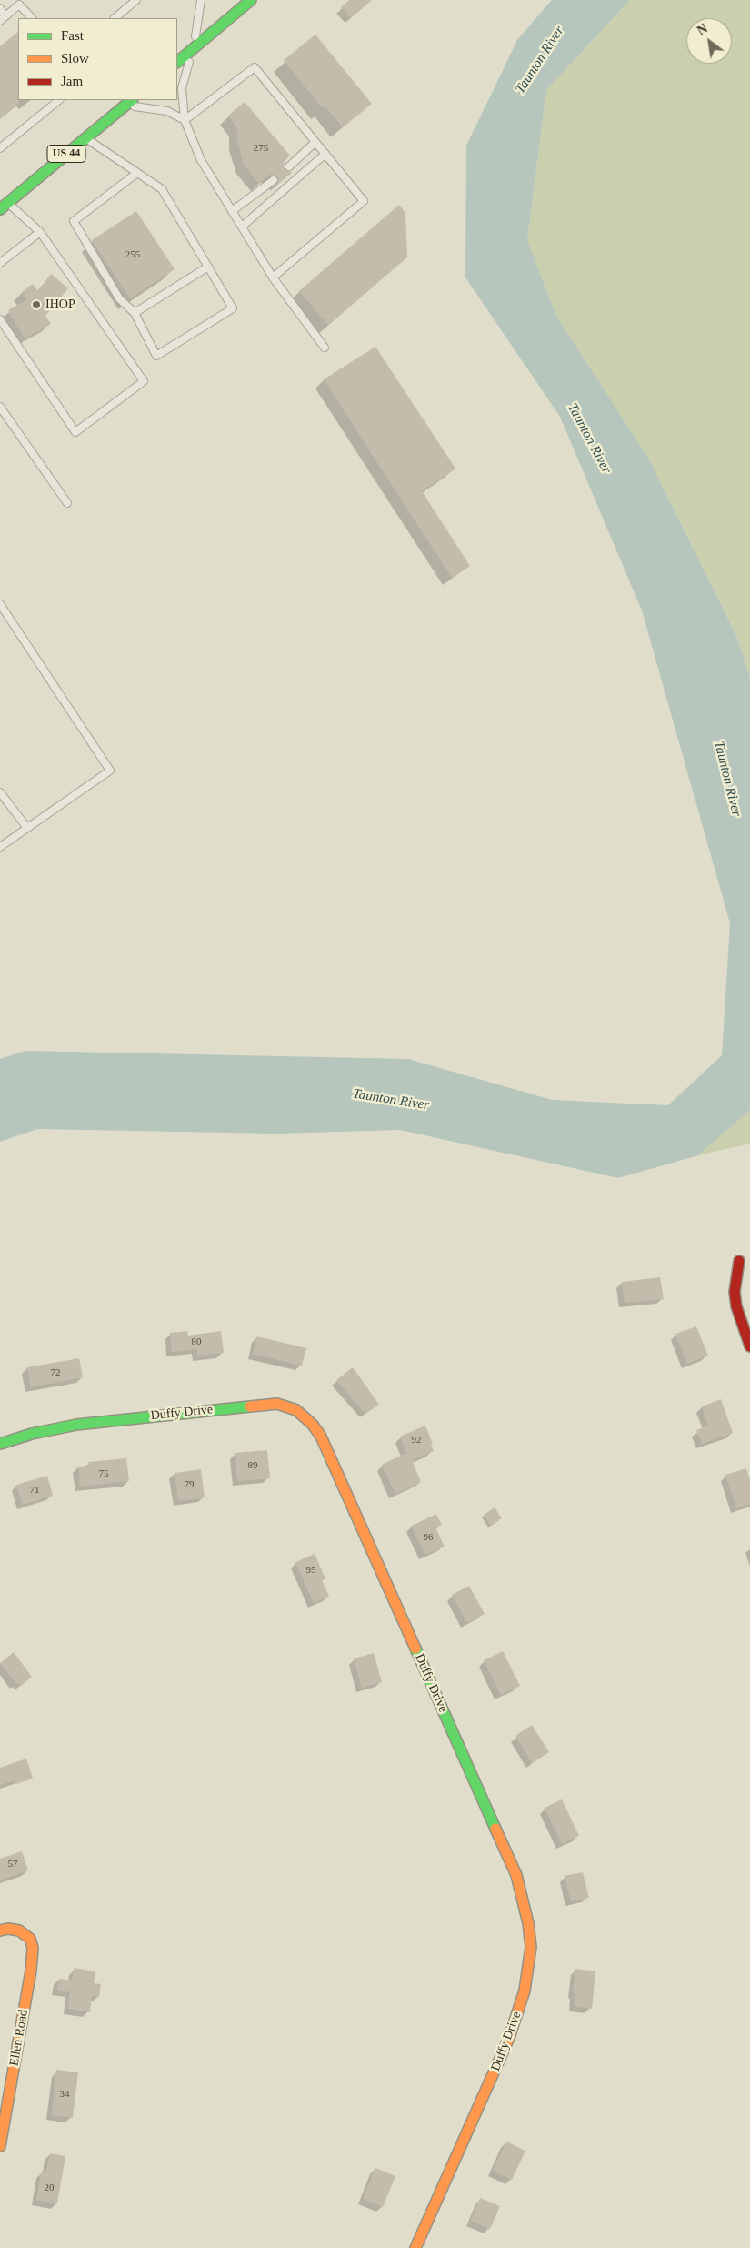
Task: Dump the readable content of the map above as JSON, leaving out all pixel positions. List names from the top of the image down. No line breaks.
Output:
{"streets":{"main road":["US 44","Duffy Drive","Ellen Road"]},"water":["Taunton River"],"places":["IHOP"],"house_numbers":["275","255","80","72","92","89","75","79","71","96","95","57","34","20"],"legend":["Fast","Slow","Jam"],"north":"top left"}
